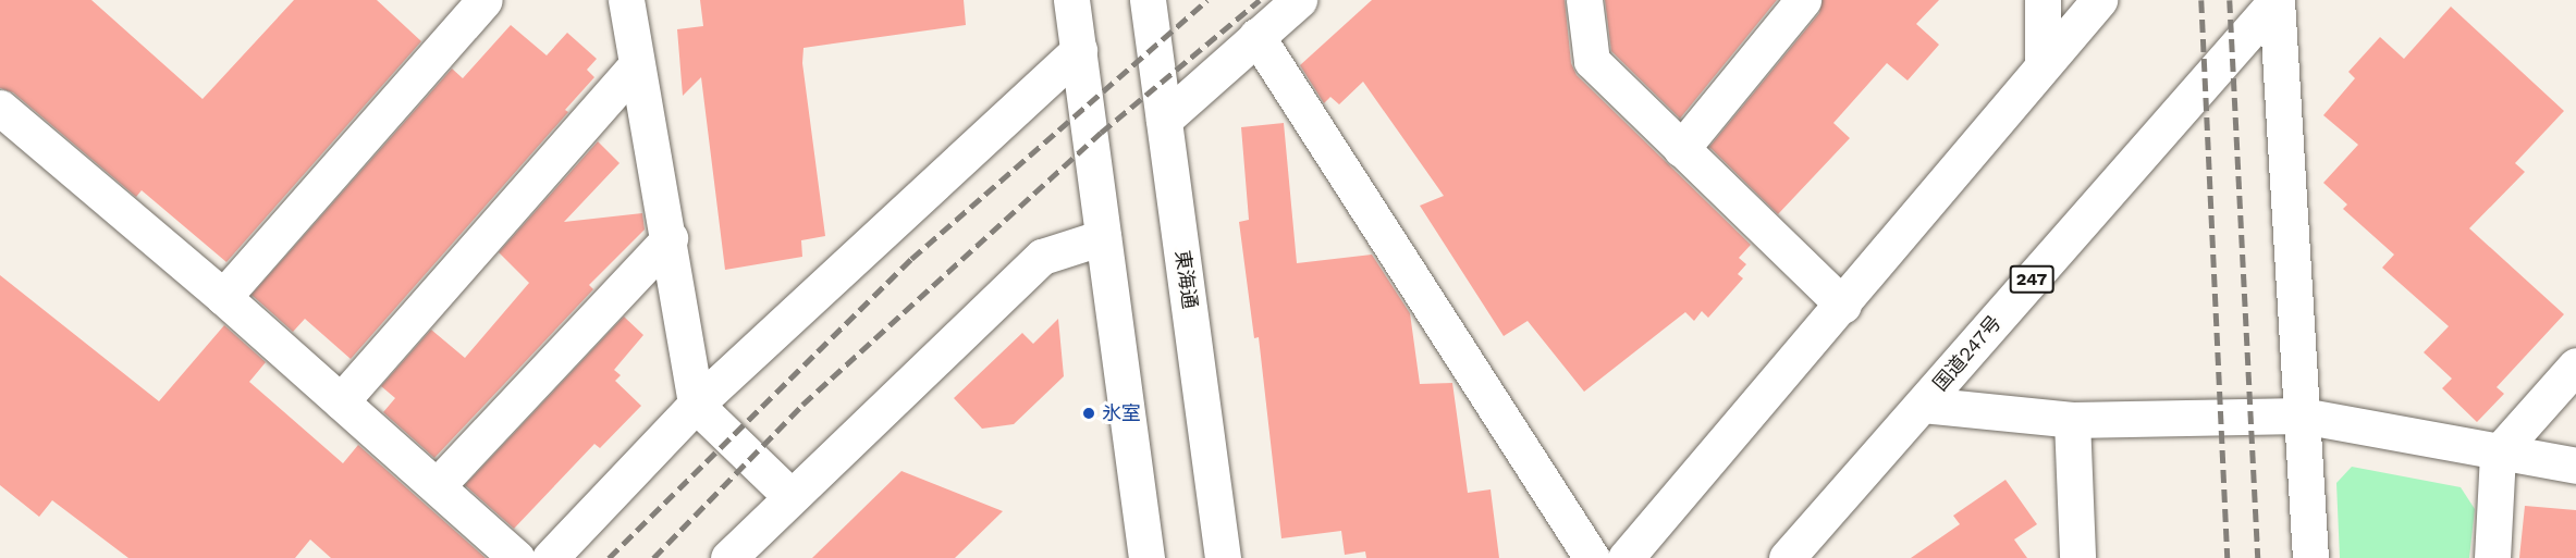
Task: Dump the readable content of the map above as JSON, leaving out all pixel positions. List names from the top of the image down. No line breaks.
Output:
{"streets":{"main road":["東海通","247","国道247号"]},"places":["氷室"]}
